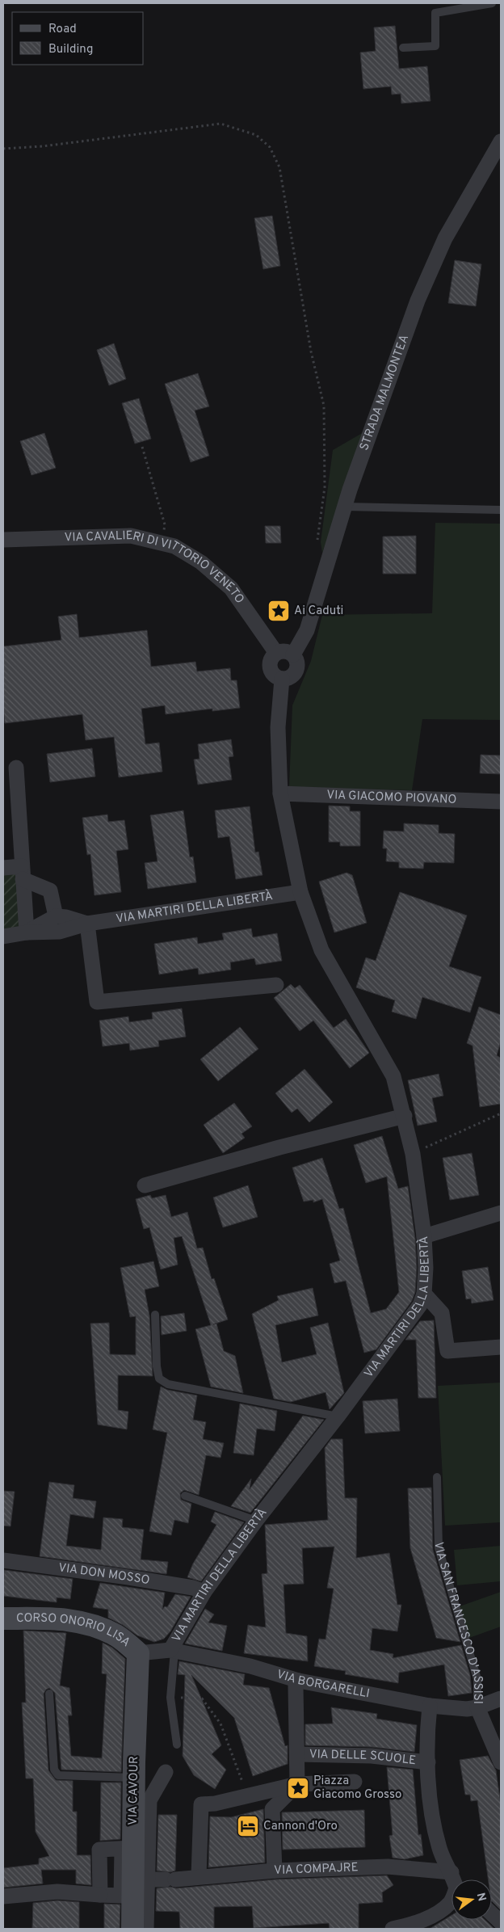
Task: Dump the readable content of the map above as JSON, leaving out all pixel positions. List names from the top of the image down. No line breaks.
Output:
{"streets":{"street":["STRADA MALMONTEA","VIA CAVALIERI DI VITTORIO VENETO","VIA GIACOMO PIOVANO","VIA MARTIRI DELLA LIBERTÀ","VIA DON MOSSO","VIA SAN FRANCESCO D'ASSISI","CORSO ONORIO LISA","VIA BORGARELLI","VIA DELLE SCUOLE","VIA CAVOUR","VIA COMPAJRE"]},"crossings":[["STRADA MALMONTEA","VIA CAVALIERI DI VITTORIO VENETO"],["STRADA MALMONTEA","VIA MARTIRI DELLA LIBERTÀ"],["VIA CAVALIERI DI VITTORIO VENETO","VIA MARTIRI DELLA LIBERTÀ"],["VIA GIACOMO PIOVANO","VIA MARTIRI DELLA LIBERTÀ"],["VIA MARTIRI DELLA LIBERTÀ","VIA DON MOSSO"],["VIA MARTIRI DELLA LIBERTÀ","CORSO ONORIO LISA"],["VIA MARTIRI DELLA LIBERTÀ","VIA BORGARELLI"],["VIA MARTIRI DELLA LIBERTÀ","VIA CAVOUR"],["VIA SAN FRANCESCO D'ASSISI","VIA BORGARELLI"],["CORSO ONORIO LISA","VIA CAVOUR"]],"places":{"place":["Ai Caduti","Piazza Giacomo Grosso"],"hotel":["Cannon d'Oro"]},"legend":["Road","Building"],"north":"right"}
